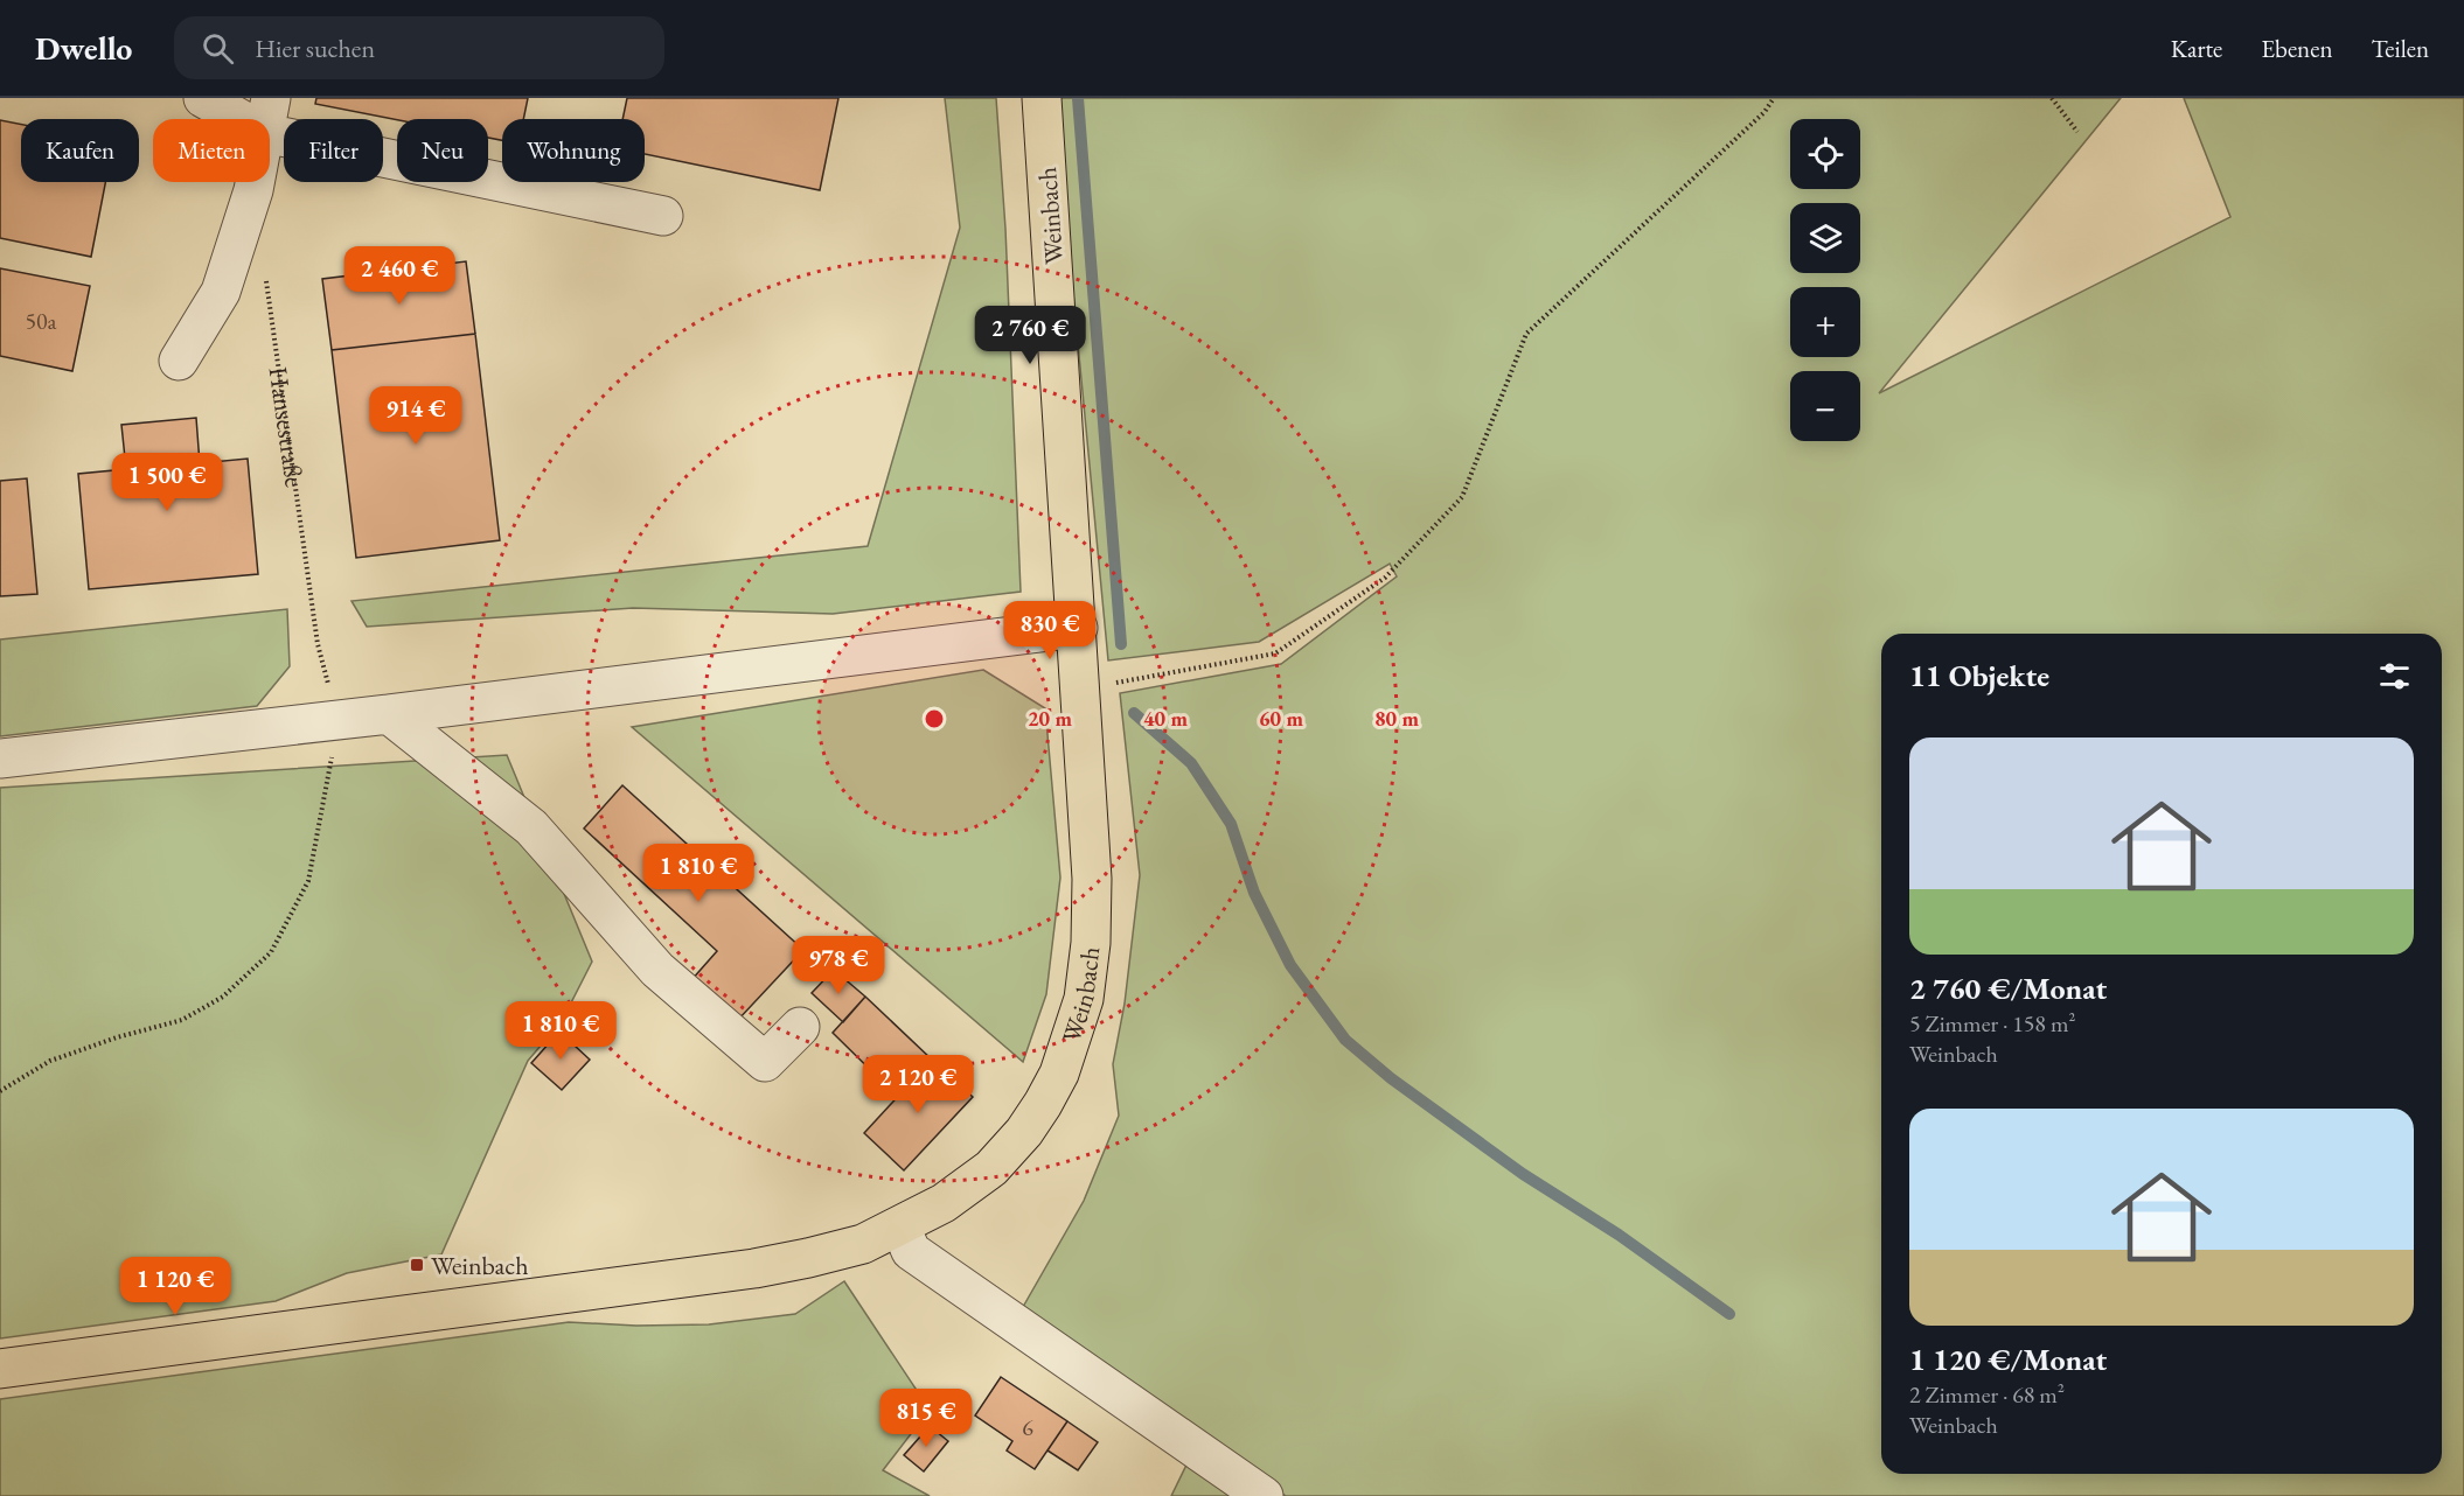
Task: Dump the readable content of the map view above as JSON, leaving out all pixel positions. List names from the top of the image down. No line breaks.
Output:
{"streets":{"main road":["Weinbach"],"path":["Hansestraße"]},"places":{"transit":["Weinbach"]},"house_numbers":["50a","6"],"page":{"header":"Dwello","search":"Hier suchen","nav":["Karte","Ebenen","Teilen"],"map_buttons":["+","−"],"chip":["Kaufen","Mieten","Filter","Neu","Wohnung"],"price":["2 460 €","2 760 €","914 €","1 500 €","830 €","1 810 €","978 €","1 810 €","2 120 €","1 120 €","815 €"],"heading":"11 Objekte","list":[{"name":"2 760 €/Monat","note":"5 Zimmer · 158 m² · Weinbach"},{"name":"1 120 €/Monat","note":"2 Zimmer · 68 m² · Weinbach"}]},"rings":["20 m","40 m","60 m","80 m"]}
